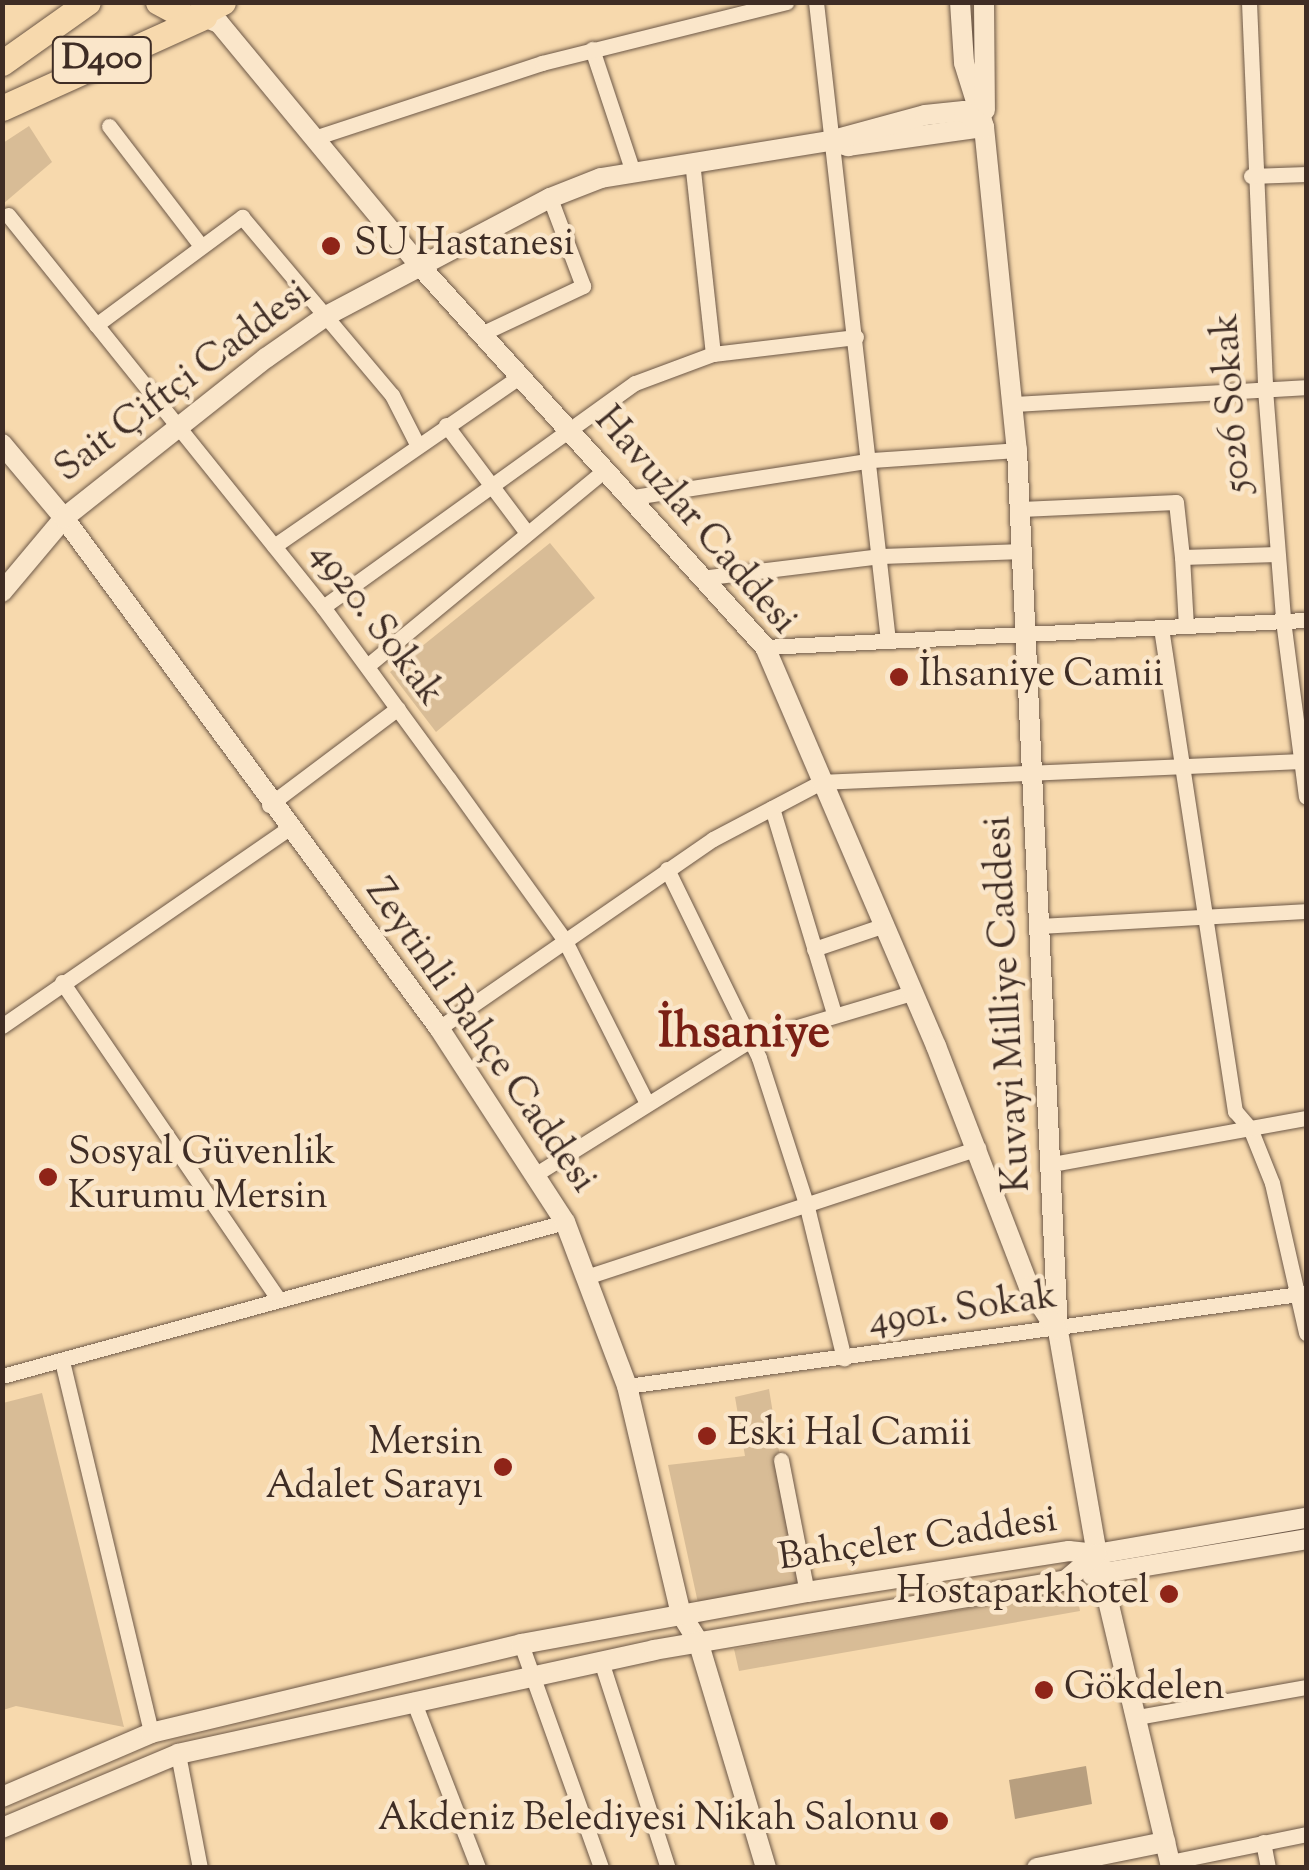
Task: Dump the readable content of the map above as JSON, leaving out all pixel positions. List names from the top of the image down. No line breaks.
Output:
{"streets":{"highway":["D400"],"street":["Sait Çiftçi Caddesi","5026 Sokak","Havuzlar Caddesi","4920. Sokak","Kuvayi Milliye Caddesi","Zeytinli Bahçe Caddesi","4901. Sokak","Bahçeler Caddesi"]},"crossings":[["D400","Havuzlar Caddesi"],["Sait Çiftçi Caddesi","Havuzlar Caddesi"],["Sait Çiftçi Caddesi","4920. Sokak"],["Sait Çiftçi Caddesi","Kuvayi Milliye Caddesi"],["Sait Çiftçi Caddesi","Zeytinli Bahçe Caddesi"],["Havuzlar Caddesi","Kuvayi Milliye Caddesi"],["Havuzlar Caddesi","4901. Sokak"],["Kuvayi Milliye Caddesi","4901. Sokak"],["Kuvayi Milliye Caddesi","Bahçeler Caddesi"],["Zeytinli Bahçe Caddesi","4901. Sokak"],["Zeytinli Bahçe Caddesi","Bahçeler Caddesi"]],"districts":["İhsaniye"],"places":["SU Hastanesi","İhsaniye Camii","Sosyal Güvenlik Kurumu Mersin","Eski Hal Camii","Mersin Adalet Sarayı","Hostaparkhotel","Gökdelen","Akdeniz Belediyesi Nikah Salonu"]}
